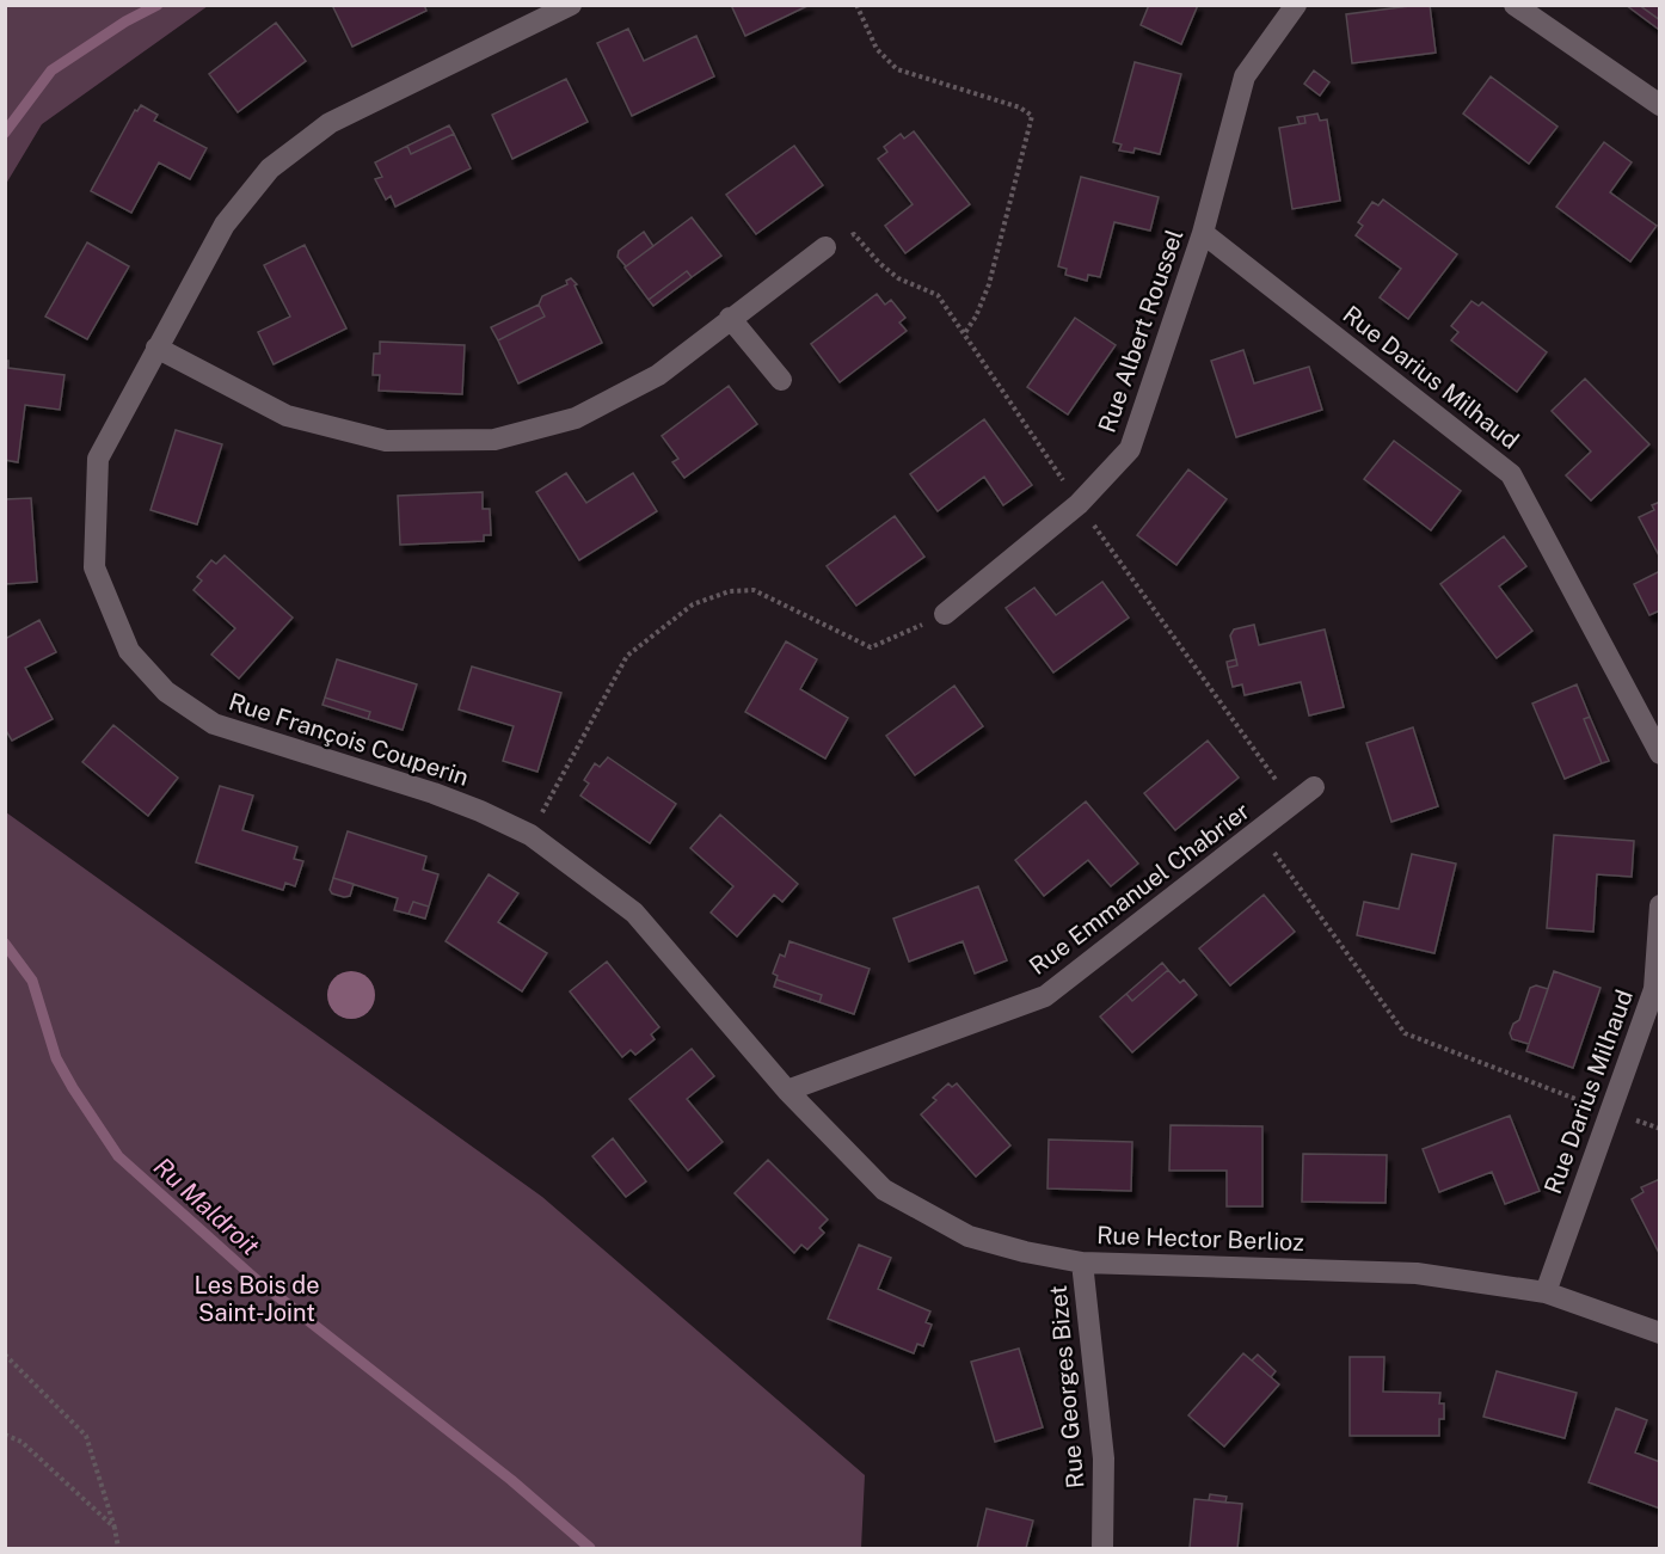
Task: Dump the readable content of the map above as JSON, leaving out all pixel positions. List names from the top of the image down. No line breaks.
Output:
{"streets":{"street":["Rue Albert Roussel","Rue Darius Milhaud","Rue François Couperin","Rue Emmanuel Chabrier","Rue Hector Berlioz","Rue Georges Bizet"]},"crossings":[["Rue Albert Roussel","Rue Darius Milhaud"],["Rue Darius Milhaud","Rue Hector Berlioz"],["Rue François Couperin","Rue Emmanuel Chabrier"],["Rue François Couperin","Rue Hector Berlioz"],["Rue Emmanuel Chabrier","Rue Hector Berlioz"],["Rue Hector Berlioz","Rue Georges Bizet"]],"water":["Ru Maldroit"],"parks":["Les Bois de Saint-Joint"]}
